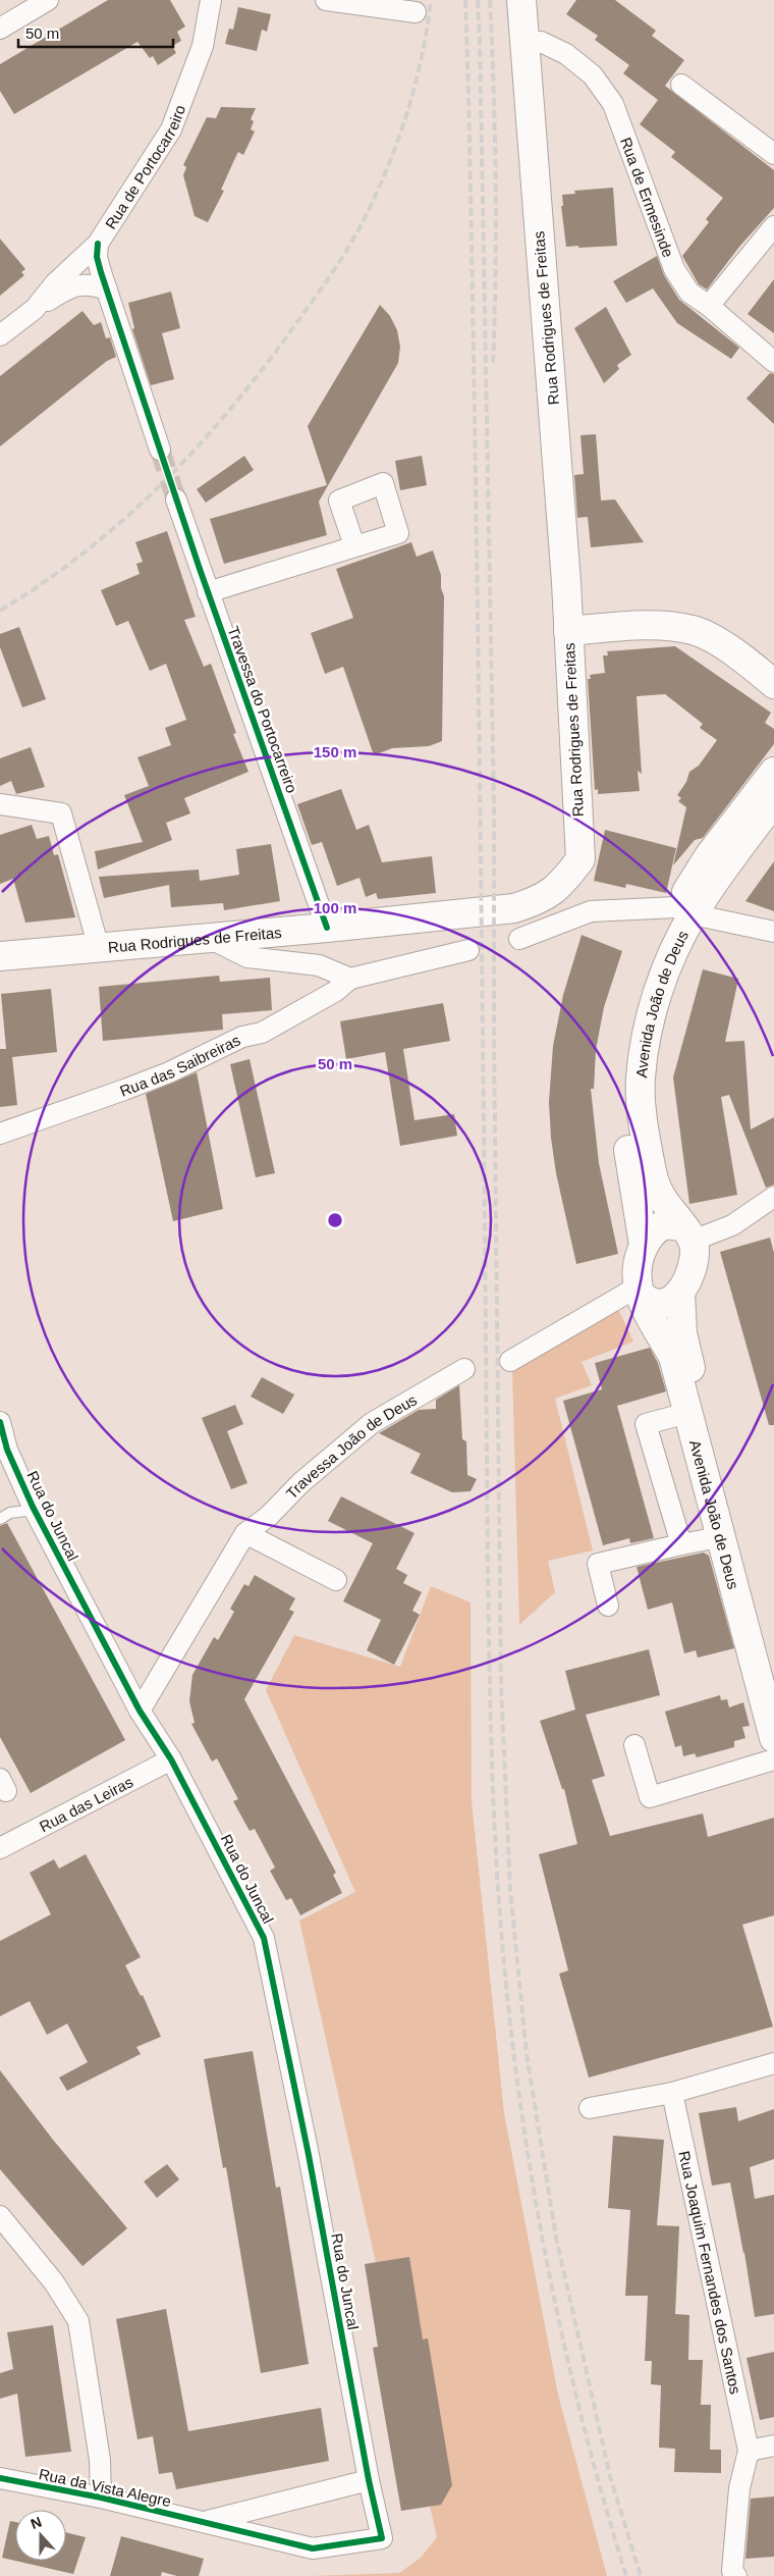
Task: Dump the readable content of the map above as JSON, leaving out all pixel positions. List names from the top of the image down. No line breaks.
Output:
{"streets":{"main road":["Rua Rodrigues de Freitas","Avenida João de Deus"],"street":["Rua de Portocarreiro","Rua de Ermesinde","Travessa do Portocarreiro","Rua das Saibreiras","Travessa João de Deus","Rua do Juncal","Rua das Leiras","Rua Joaquim Fernandes dos Santos","Rua da Vista Alegre"]},"crossings":[["Rua de Ermesinde","Rua Rodrigues de Freitas"],["Rua Rodrigues de Freitas","Travessa do Portocarreiro"],["Travessa João de Deus","Rua do Juncal"],["Rua do Juncal","Rua das Leiras"],["Rua do Juncal","Rua da Vista Alegre"]],"scale_bar":"50 m","north":"top","rings":["150 m","100 m","50 m"]}
